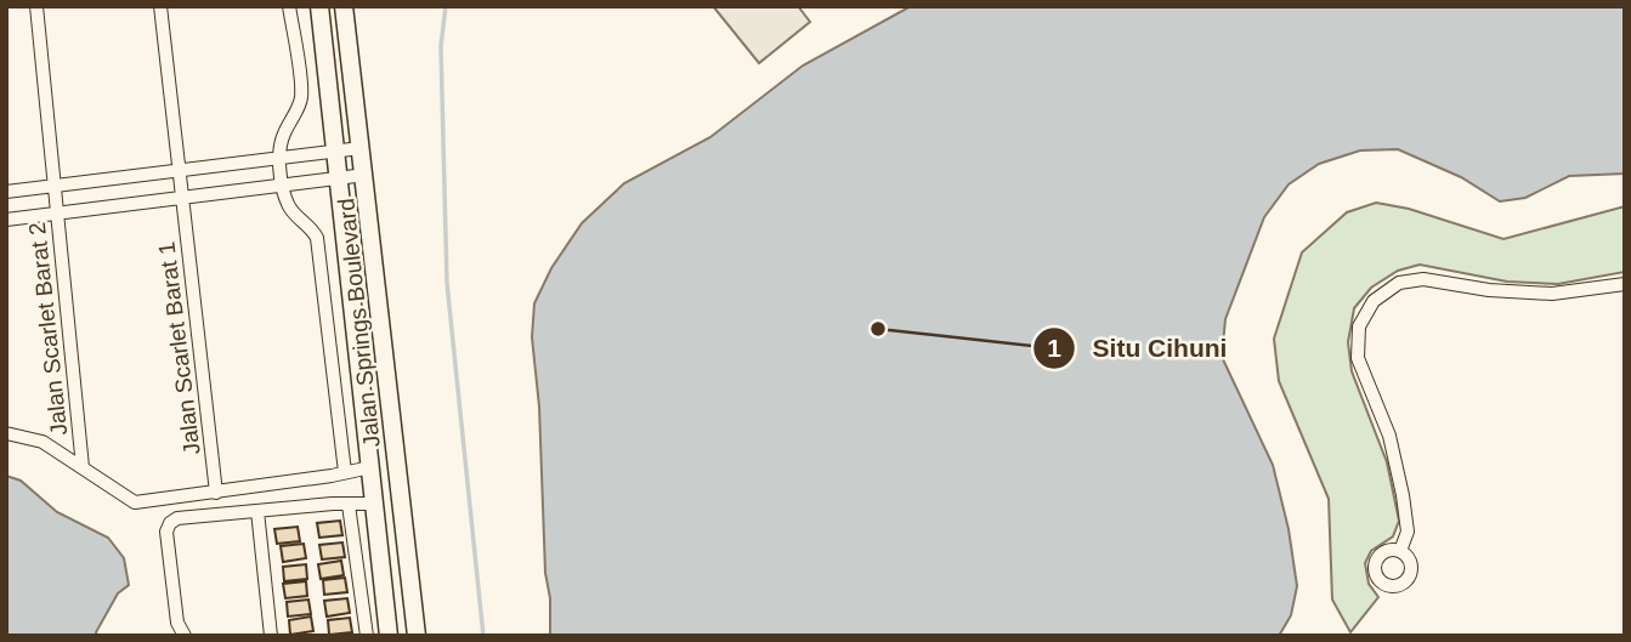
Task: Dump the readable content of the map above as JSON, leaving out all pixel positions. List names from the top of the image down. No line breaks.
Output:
{"streets":{"main road":["Jalan Springs Boulevard"],"street":["Jalan Scarlet Barat 2","Jalan Scarlet Barat 1"]},"places":["Situ Cihuni"]}
